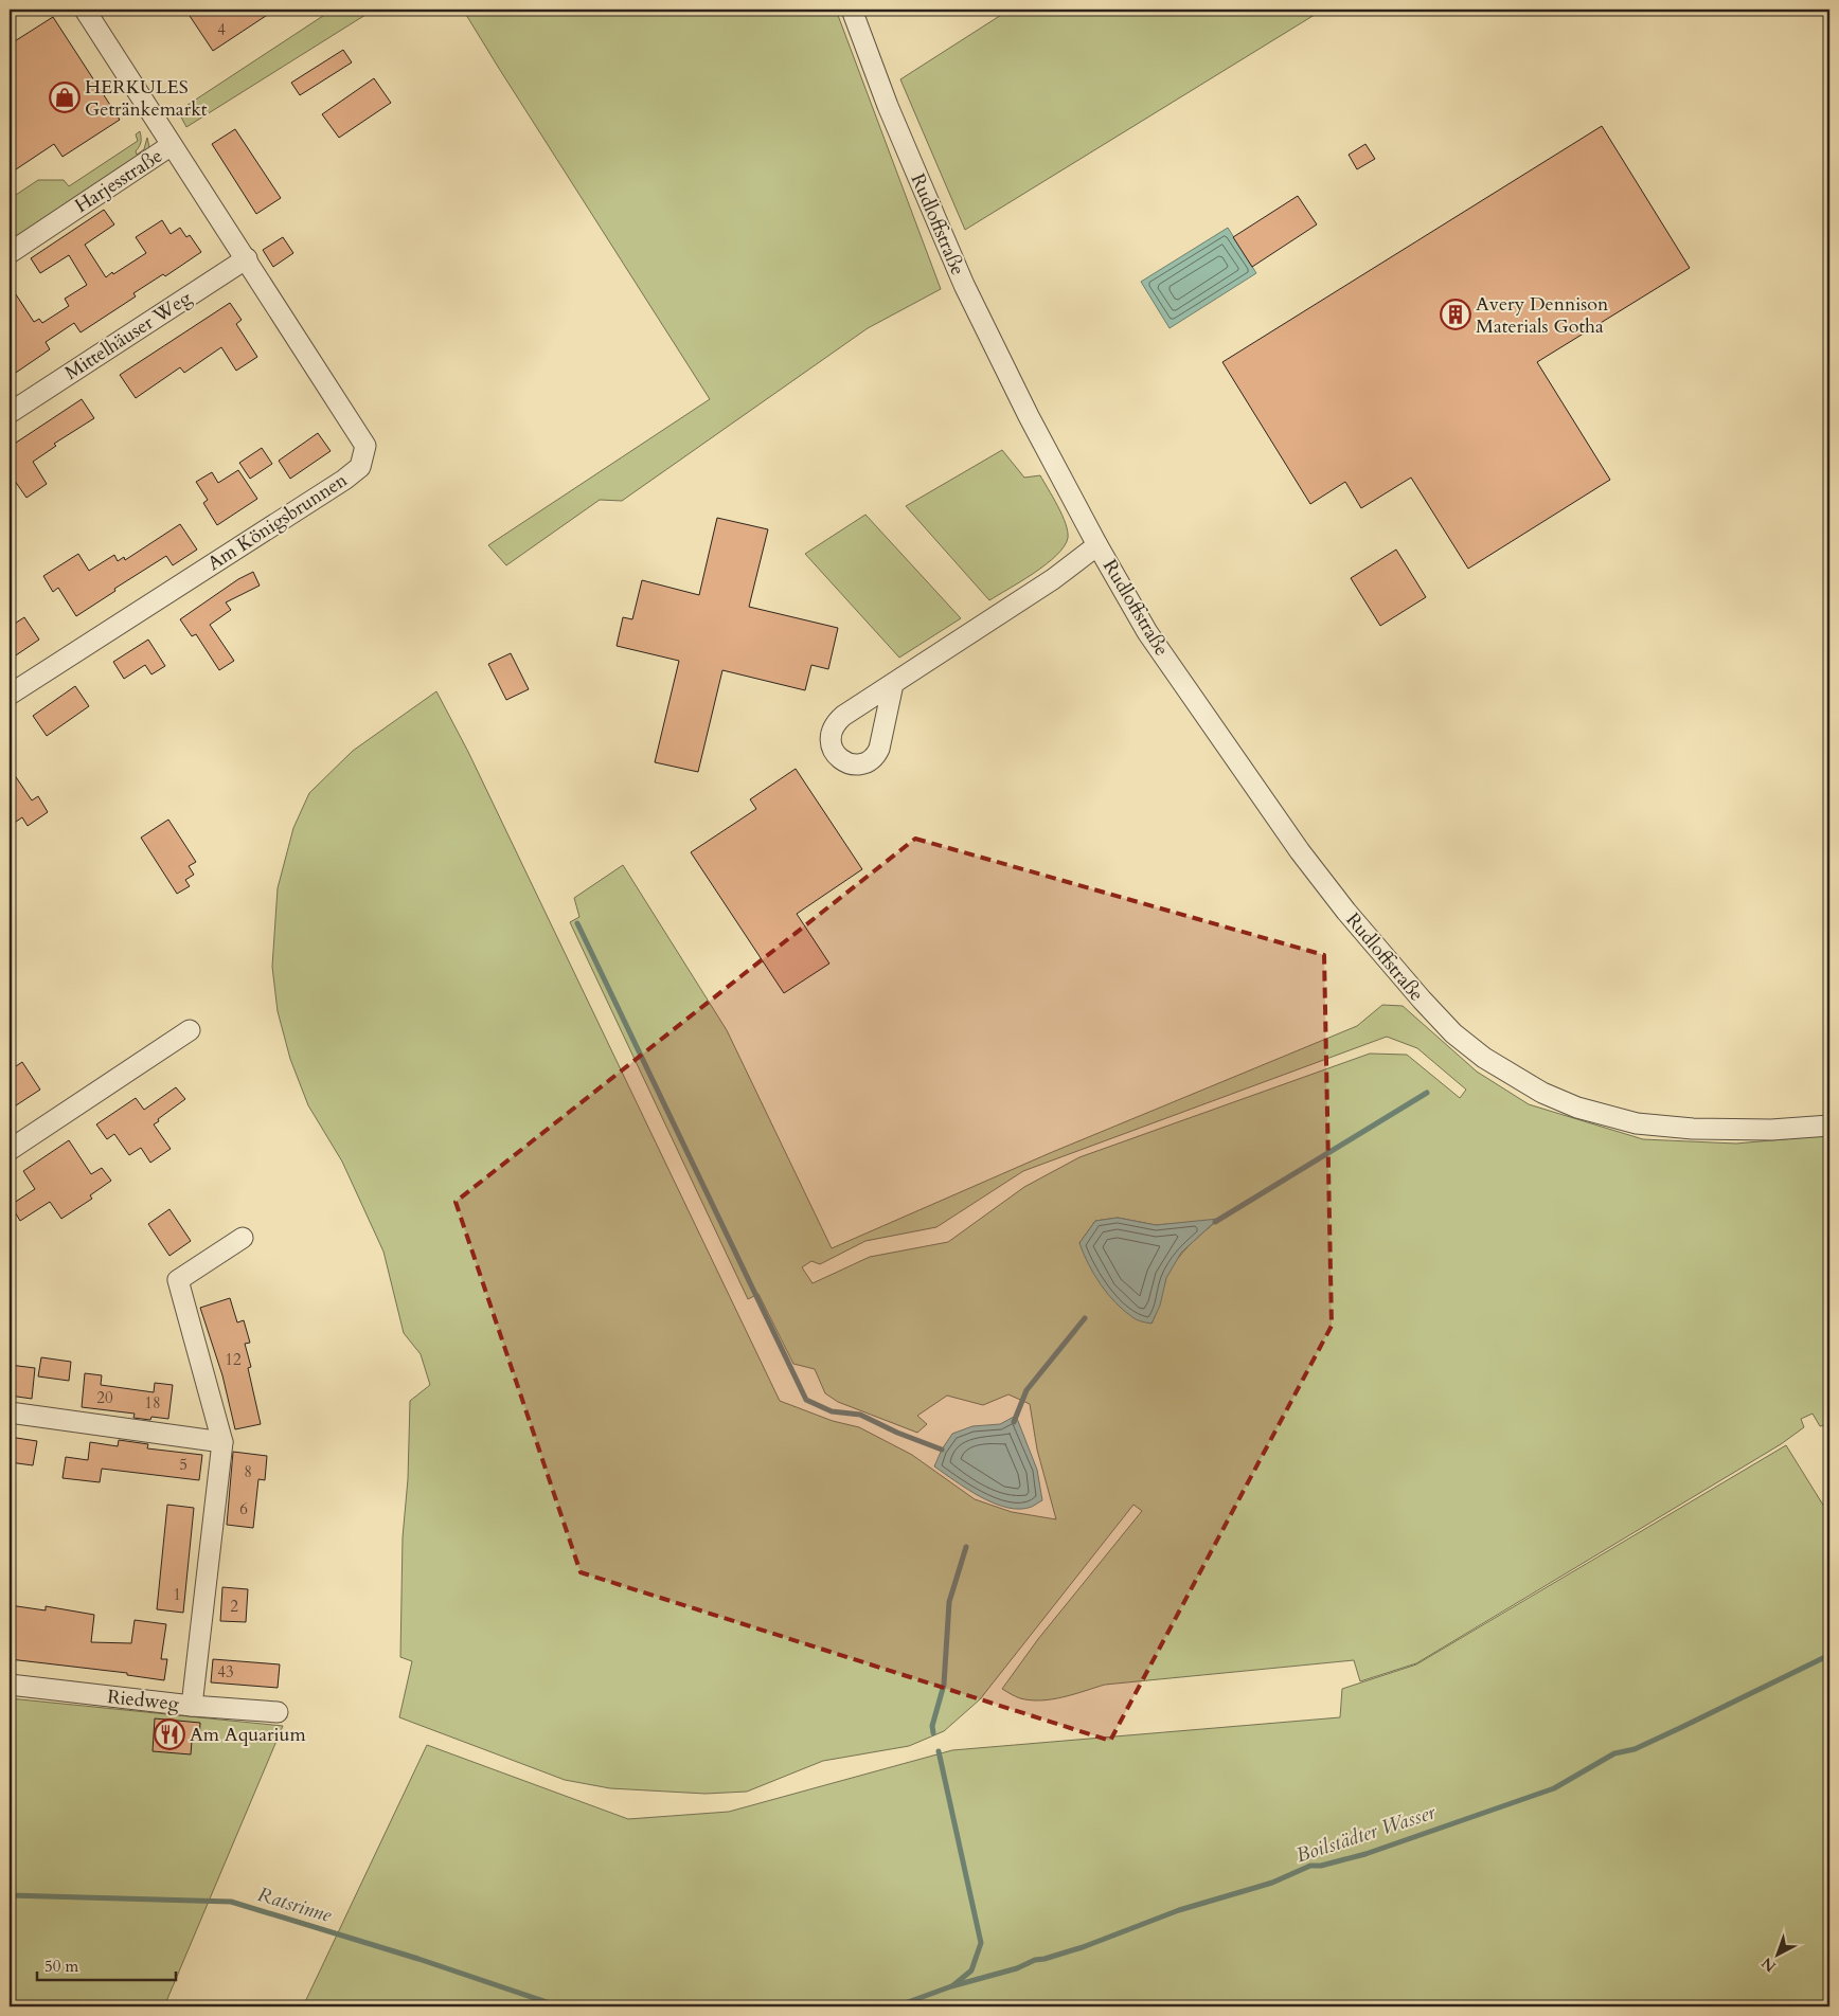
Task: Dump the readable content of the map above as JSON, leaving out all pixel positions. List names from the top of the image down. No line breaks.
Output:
{"streets":{"street":["Harjesstraße","Rudloffstraße","Mittelhäuser Weg","Am Königsbrunnen","Riedweg"]},"crossings":[["Harjesstraße","Am Königsbrunnen"],["Mittelhäuser Weg","Am Königsbrunnen"]],"water":["Boilstädter Wasser","Ratsrinne"],"places":{"shop":["HERKULES Getränkemarkt"],"building":["Avery Dennison Materials Gotha"],"restaurant":["Am Aquarium"]},"house_numbers":["4","12","20","18","5","8","6","1","2","43"],"scale_bar":"50 m","north":"bottom left"}
